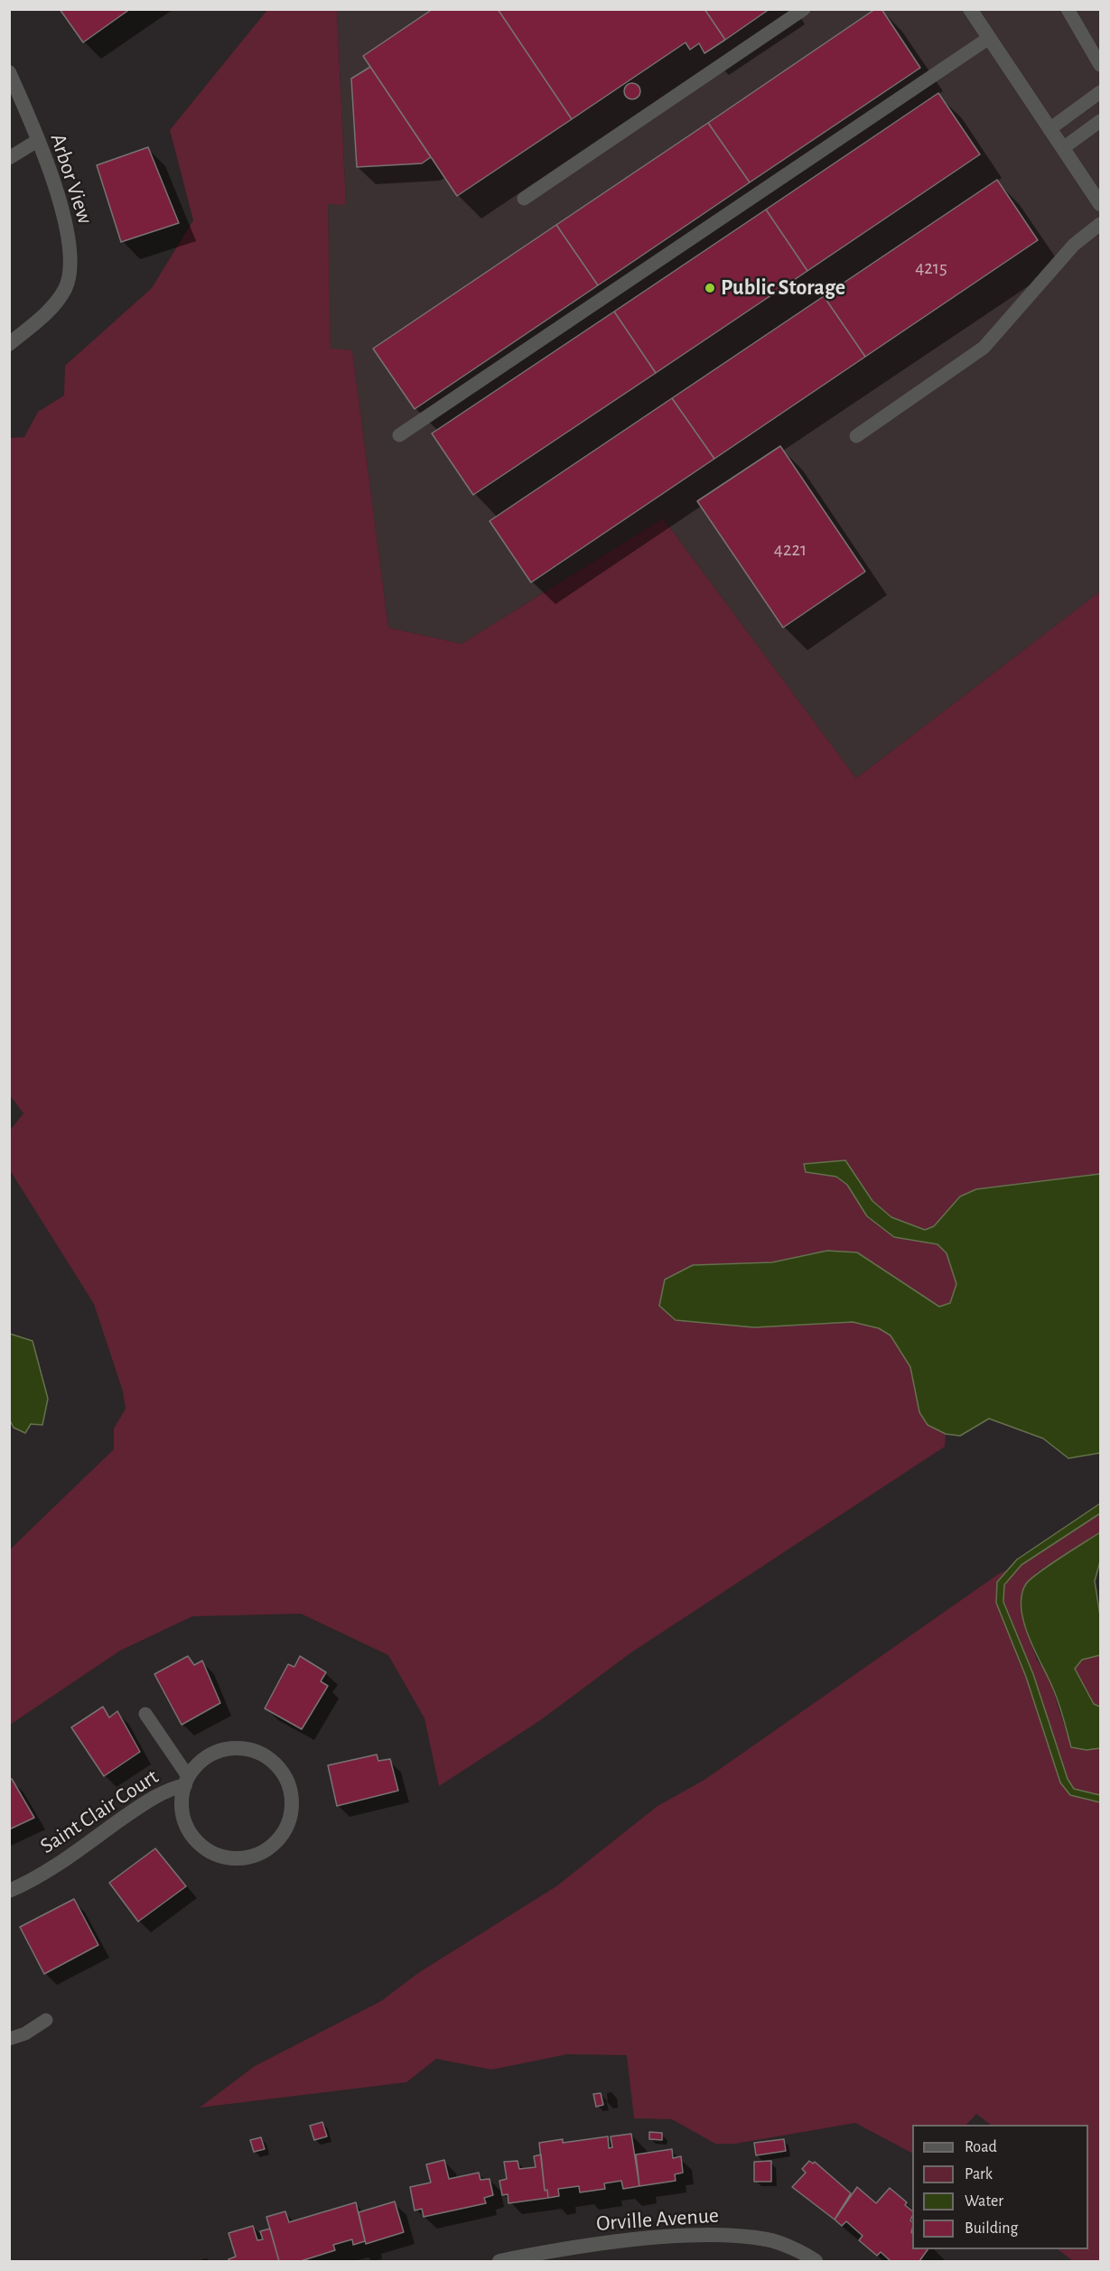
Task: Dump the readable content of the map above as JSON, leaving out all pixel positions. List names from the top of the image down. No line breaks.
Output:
{"streets":{"street":["Arbor View","Saint Clair Court","Orville Avenue"]},"places":["Public Storage"],"house_numbers":["4215","4221"],"legend":["Road","Park","Water","Building"]}
